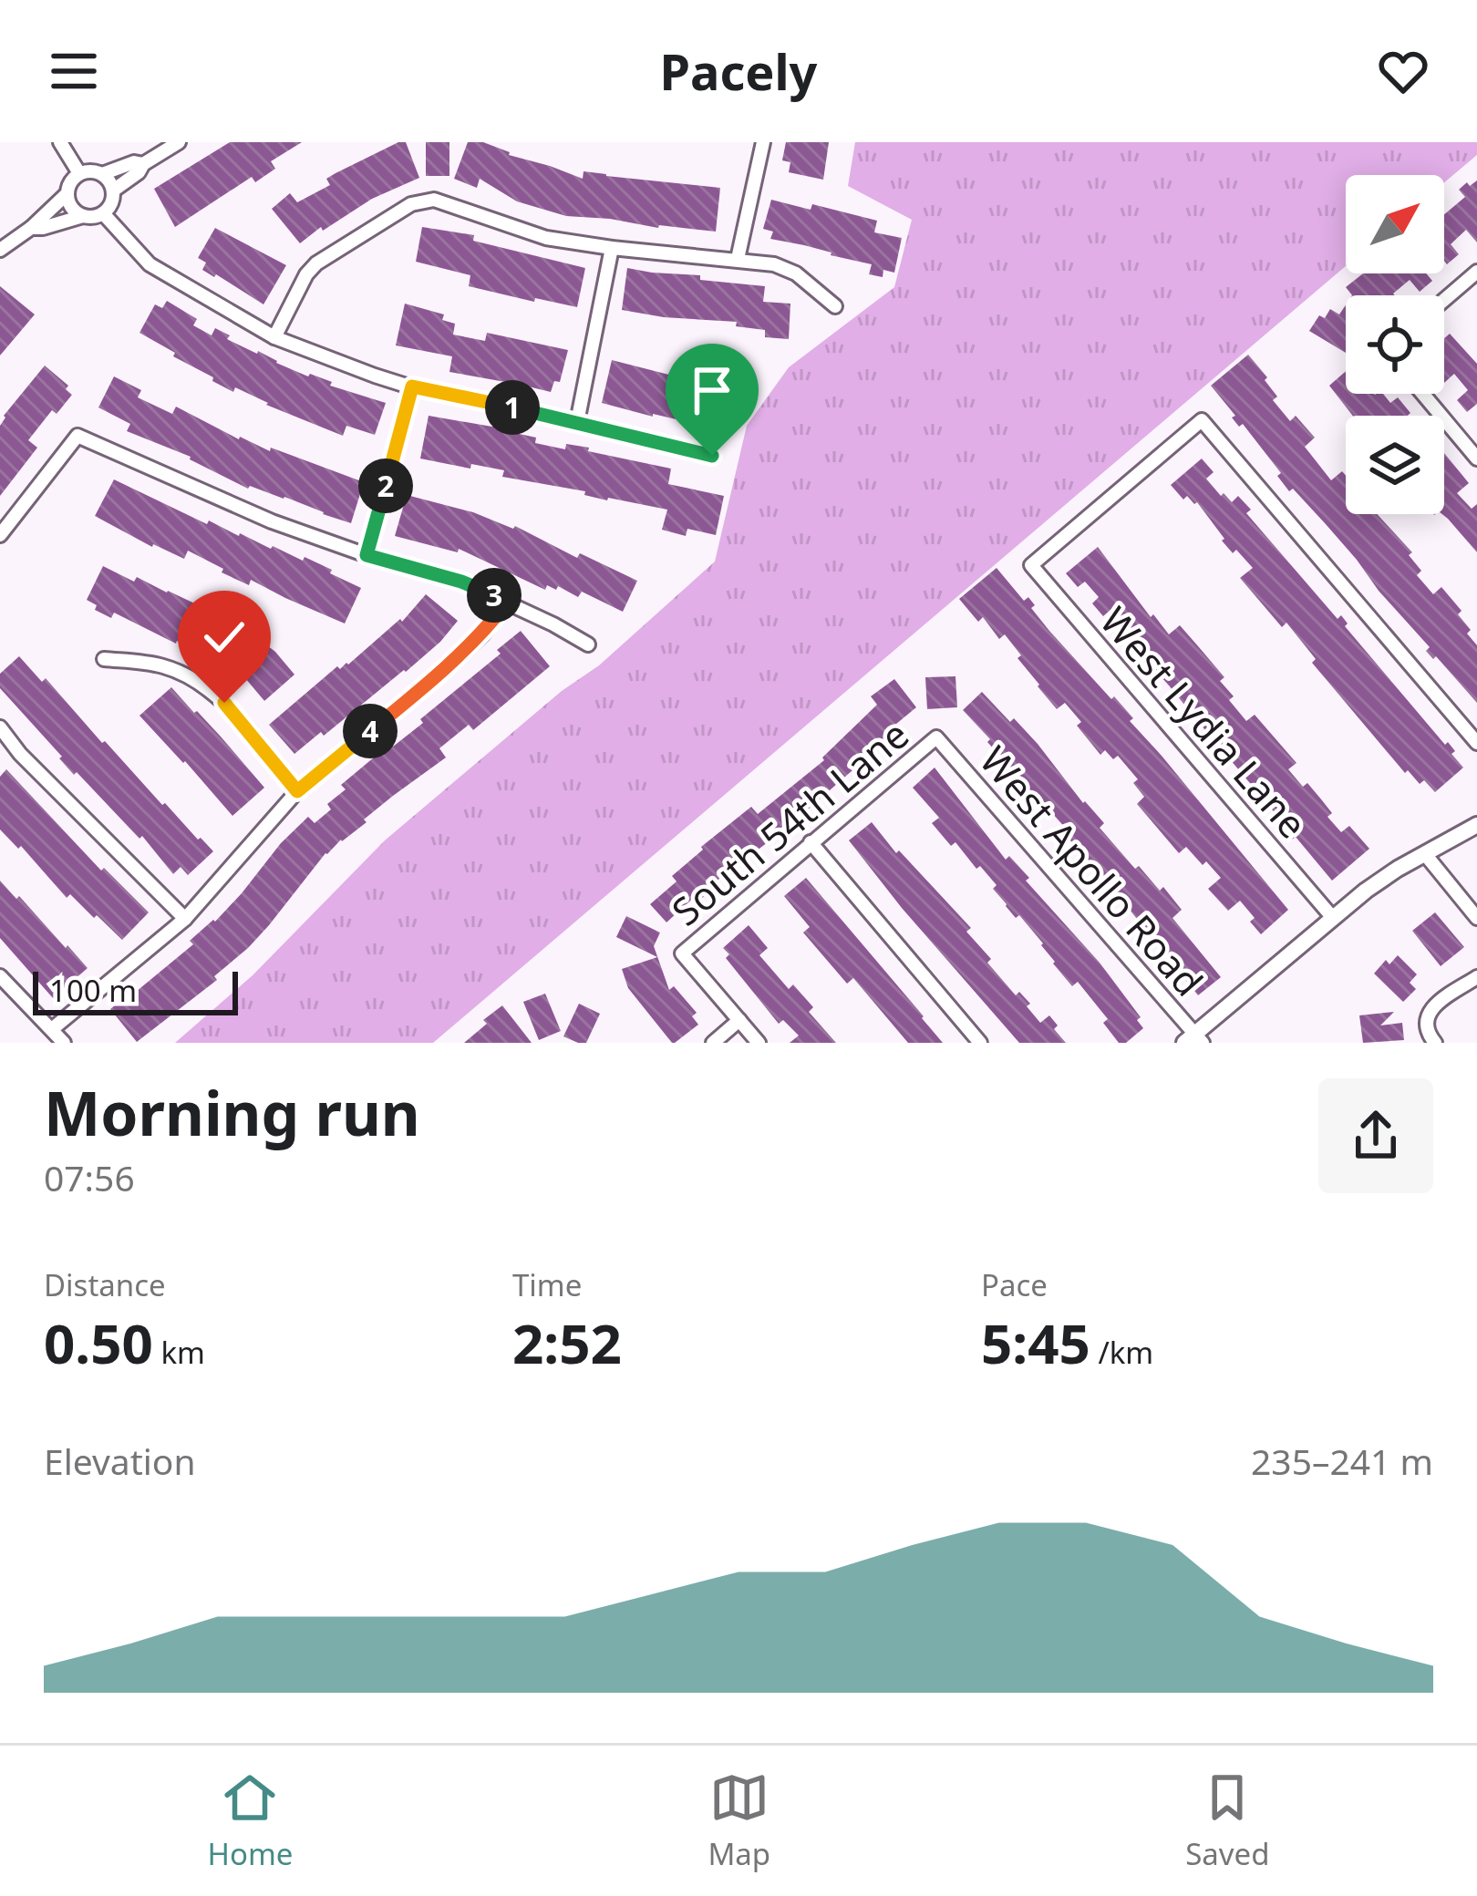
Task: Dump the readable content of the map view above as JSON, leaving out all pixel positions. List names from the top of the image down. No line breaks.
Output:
{"streets":{"street":["West Lydia Lane","South 54th Lane","West Apollo Road"]},"crossings":[["South 54th Lane","West Apollo Road"]],"scale_bar":"100 m","north":"top right","page":{"header":"Pacely","pins":["1","2","3","4"],"scale":"100 m","heading":["Morning run","07:56"],"stats":[["Distance","0.50 km"],["Time","2:52"],["Pace","5:45 /km"]],"chart":["Elevation","235–241 m"],"tabs":["Home","Map","Saved"]}}
